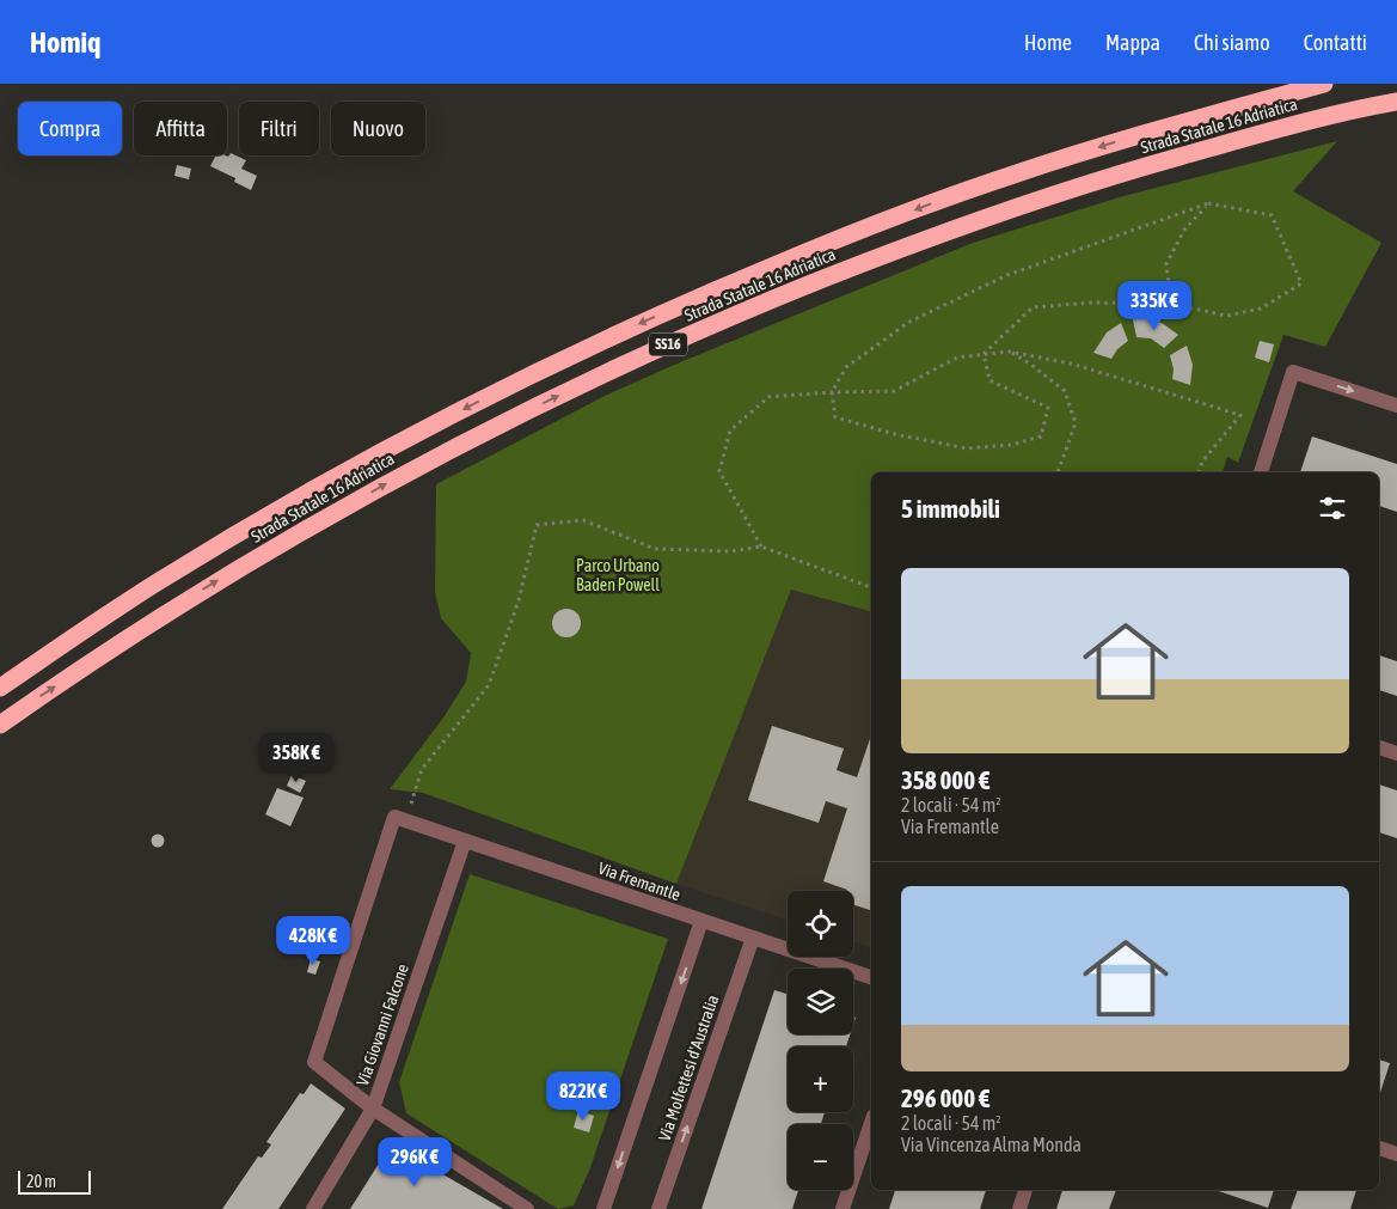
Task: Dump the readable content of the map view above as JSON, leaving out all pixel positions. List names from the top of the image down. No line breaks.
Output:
{"streets":{"highway":["Strada Statale 16 Adriatica","SS16"],"street":["Via Fremantle","Via Giovanni Falcone","Via Molfettesi d'Australia"]},"crossings":[["Via Fremantle","Via Giovanni Falcone"],["Via Fremantle","Via Molfettesi d'Australia"]],"parks":["Parco Urbano Baden Powell"],"scale_bar":"20 m","page":{"header":"Homiq","nav":["Home","Mappa","Chi siamo","Contatti"],"chip":["Compra","Affitta","Filtri","Nuovo"],"price":["335K €","358K €","428K €","822K €","296K €"],"heading":"5 immobili","list":[{"name":"358 000 €","note":"2 locali · 54 m² · Via Fremantle"},{"name":"296 000 €","note":"2 locali · 54 m² · Via Vincenza Alma Monda"}],"map_buttons":["+","−"],"scale":"20 m"}}
